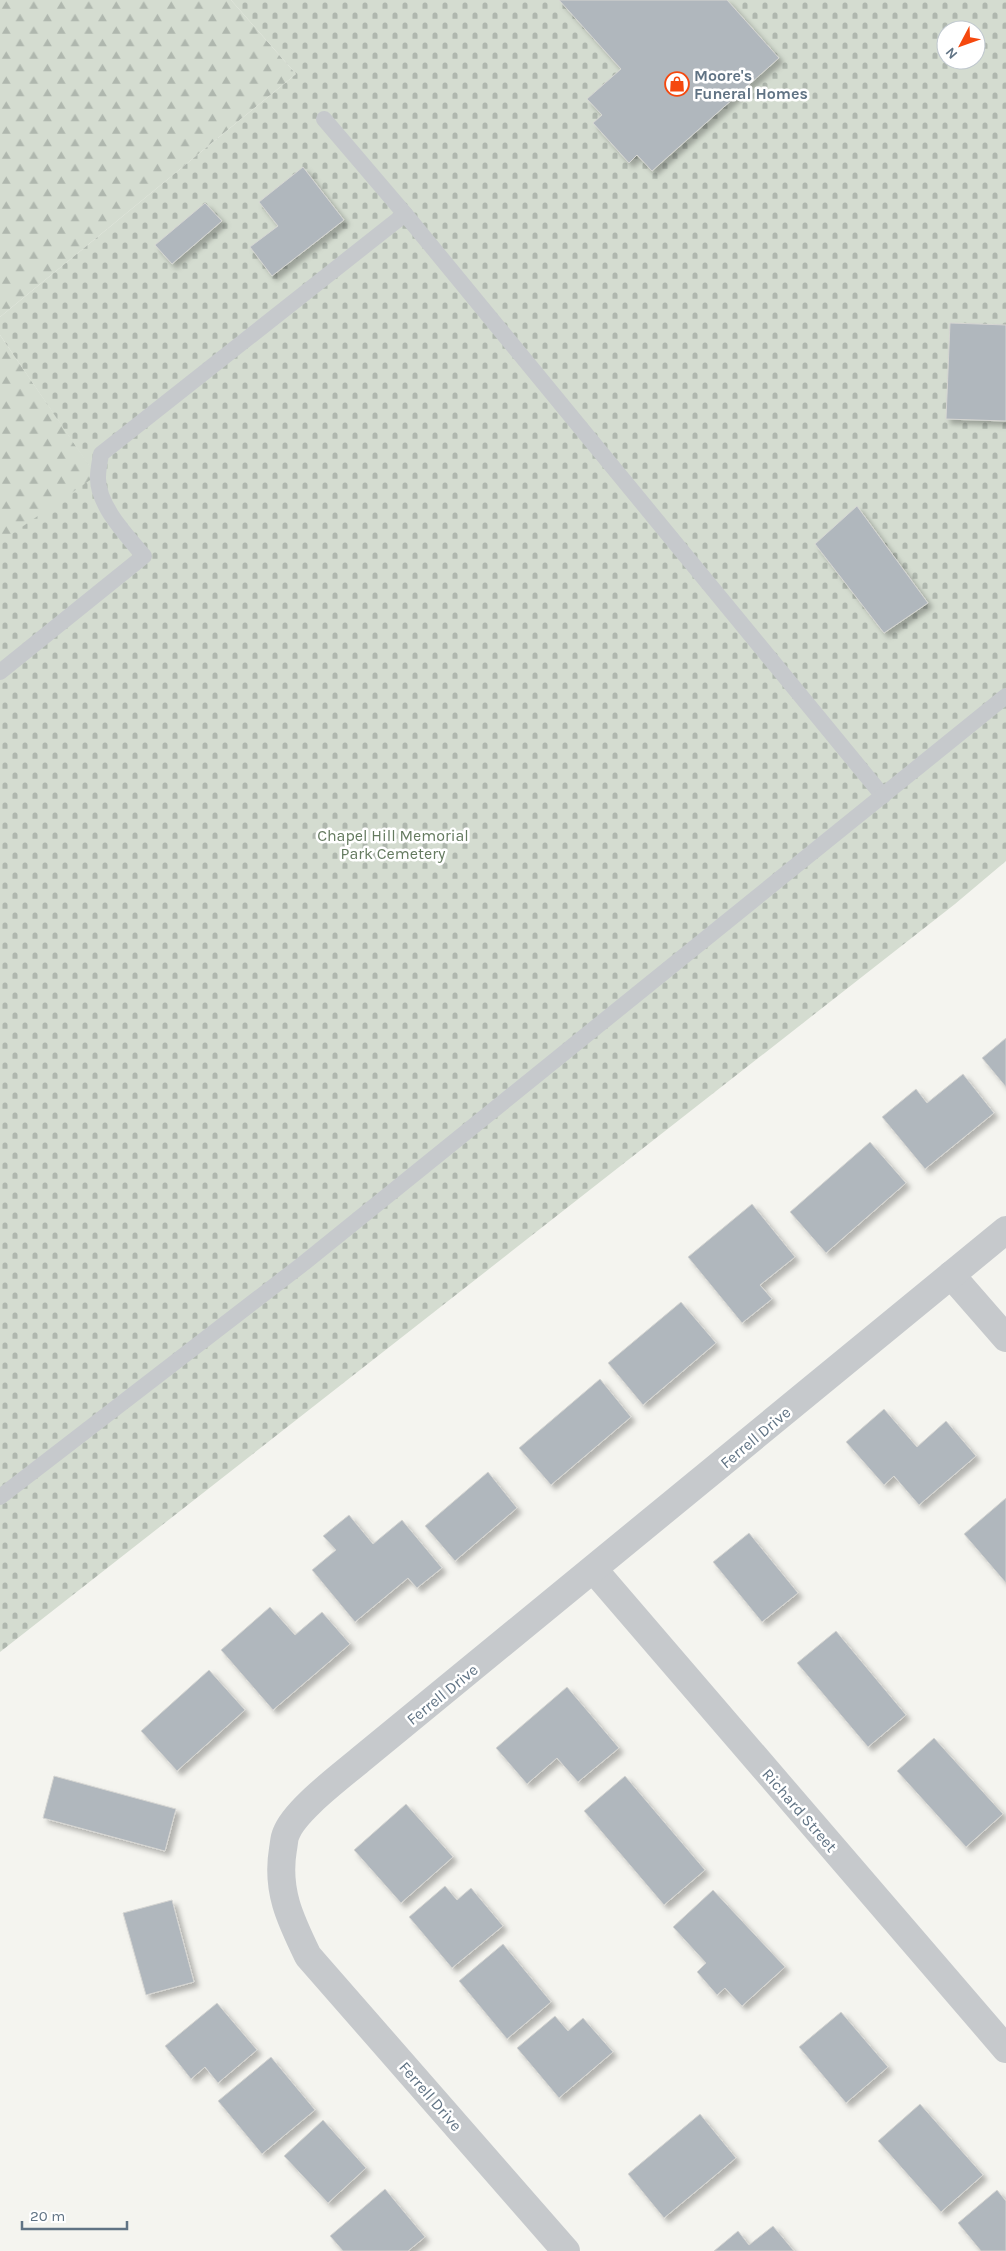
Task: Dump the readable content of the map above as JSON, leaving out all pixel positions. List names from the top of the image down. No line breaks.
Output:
{"streets":{"street":["Ferrell Drive","Richard Street"]},"crossings":[["Ferrell Drive","Richard Street"]],"parks":["Chapel Hill Memorial Park Cemetery"],"places":{"shop":["Moore's Funeral Homes"]},"scale_bar":"20 m","north":"bottom left"}
